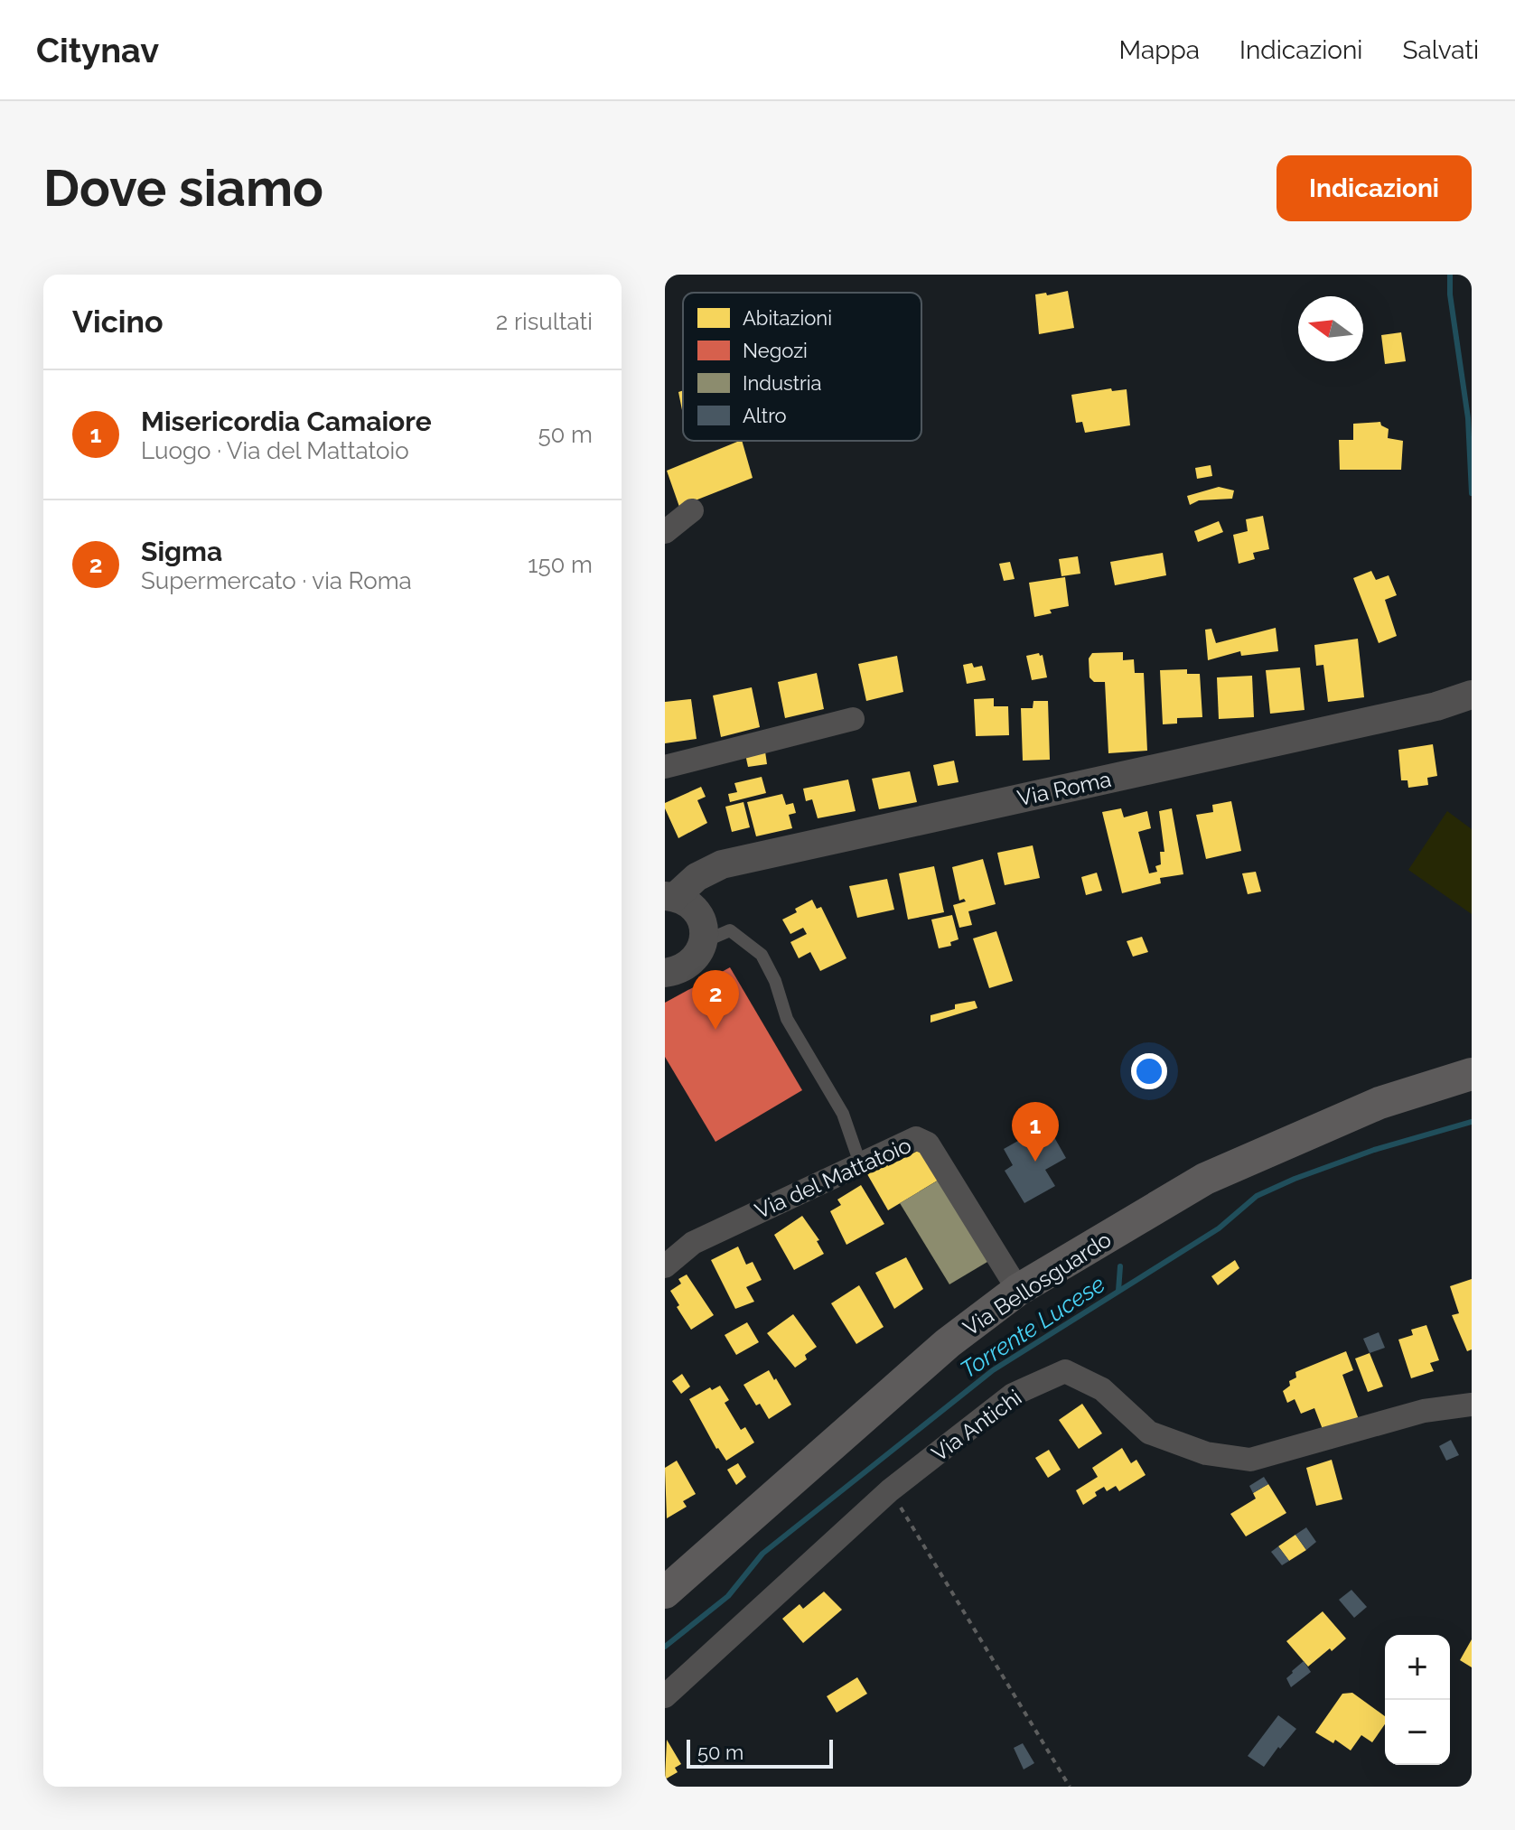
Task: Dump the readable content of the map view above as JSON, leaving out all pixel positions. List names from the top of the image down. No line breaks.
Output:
{"streets":{"main road":["Via Bellosguardo"],"street":["Via Roma","Via del Mattatoio","Via Antichi"]},"crossings":[["Via del Mattatoio","Via Bellosguardo"]],"water":["Torrente Lucese"],"legend":["Abitazioni","Negozi","Industria","Altro"],"scale_bar":"50 m","north":"left","page":{"header":"Citynav","nav":["Mappa","Indicazioni","Salvati"],"buttons":"Indicazioni","title":"Dove siamo","heading":["Vicino","2 risultati"],"list":[{"mark":"1","name":"Misericordia Camaiore","note":"Luogo · Via del Mattatoio","value":"50 m"},{"mark":"2","name":"Sigma","note":"Supermercato · via Roma","value":"150 m"}],"pins":["2","1"],"map_buttons":["+","−"],"scale":"50 m"}}
